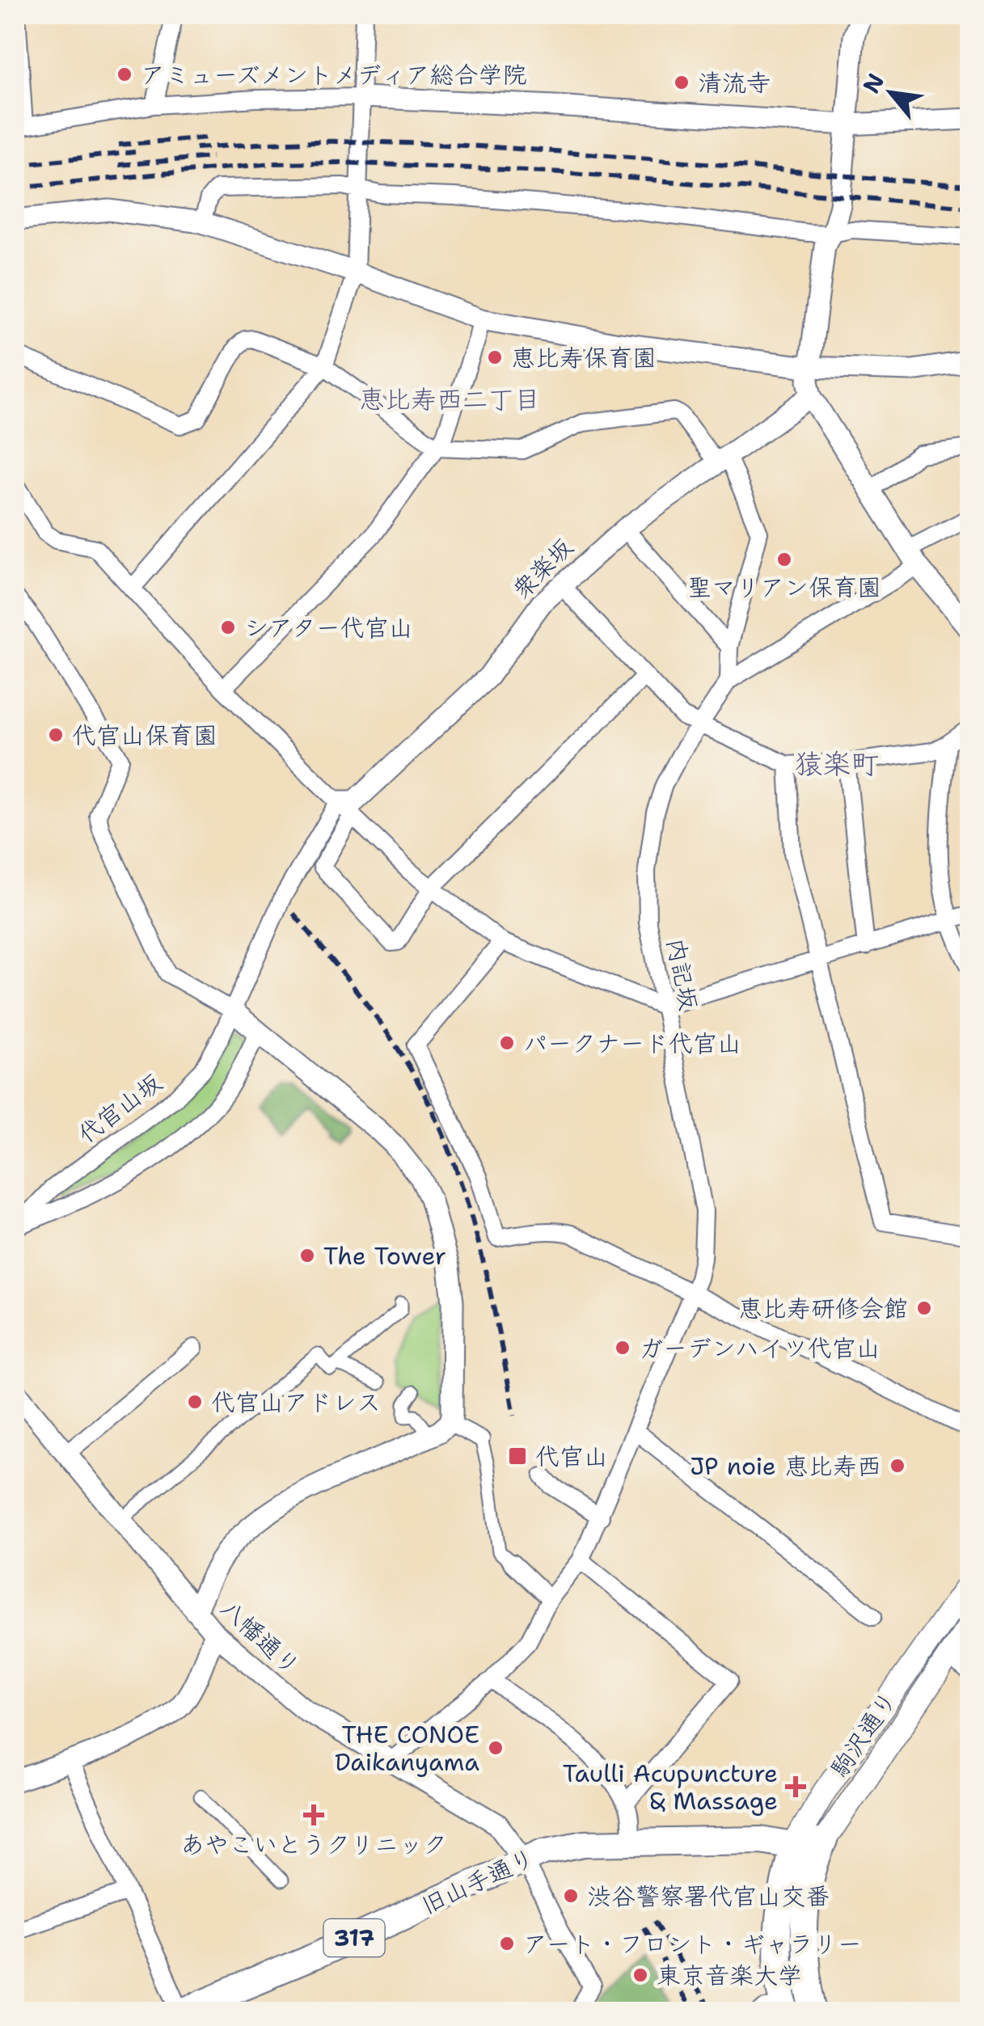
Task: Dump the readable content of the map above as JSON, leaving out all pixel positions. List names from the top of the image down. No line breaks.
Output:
{"streets":{"main road":["駒沢通り","旧山手通り","317"],"street":["衆楽坂","内記坂","代官山坂","八幡通り"]},"crossings":[["衆楽坂","代官山坂"],["内記坂","八幡通り"],["八幡通り","旧山手通り"],["駒沢通り","旧山手通り"]],"districts":["恵比寿西二丁目","猿楽町"],"places":{"other":["アミューズメントメディア総合学院","清流寺","恵比寿保育園","聖マリアン保育園","シアター代官山","代官山保育園","パークナード代官山","The Tower","恵比寿研修会館","ガーデンハイツ代官山","代官山アドレス","JP noie 恵比寿西","THE CONOE Daikanyama","渋谷警察署代官山交番","アート・フロント・ギャラリー","東京音楽大学"],"transit":["代官山"],"health":["Taulli Acupuncture & Massage","あやこいとうクリニック"]},"north":"top left"}
